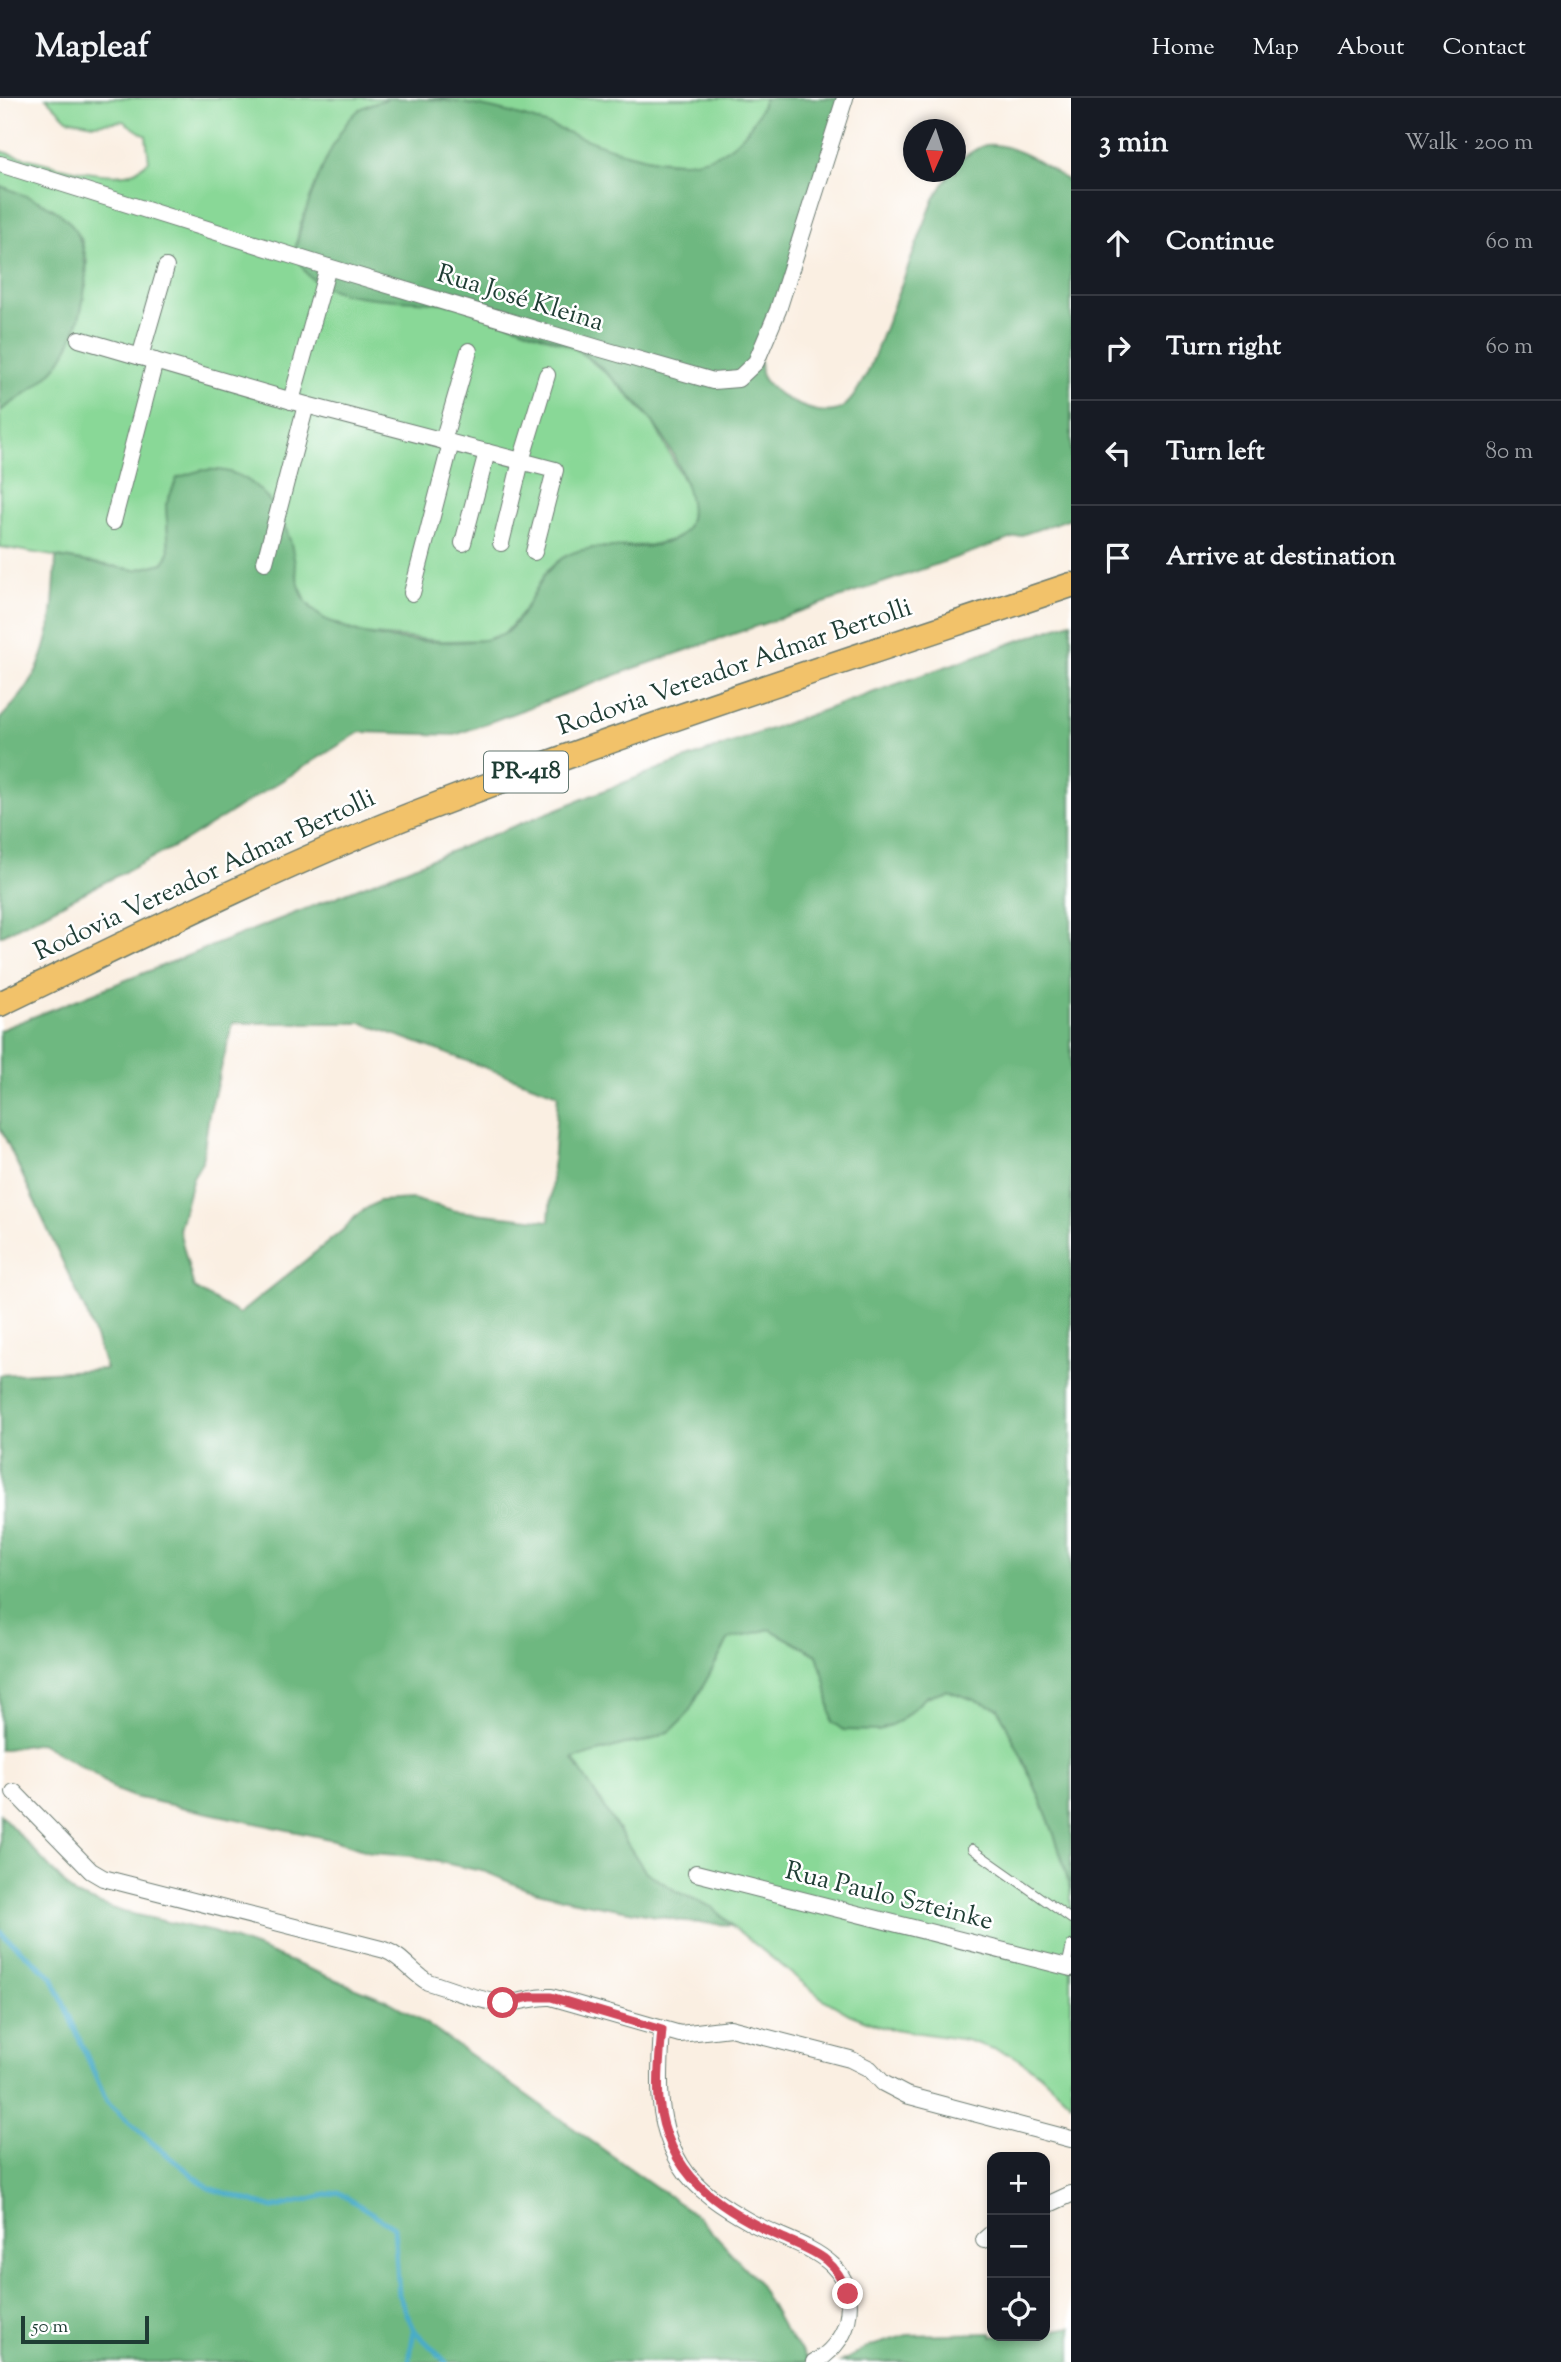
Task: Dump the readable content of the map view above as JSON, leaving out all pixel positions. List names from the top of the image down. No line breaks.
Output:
{"streets":{"highway":["Rodovia Vereador Admar Bertolli","PR-418"],"street":["Rua José Kleina","Rua Paulo Szteinke"]},"scale_bar":"50 m","north":"bottom","page":{"header":"Mapleaf","nav":["Home","Map","About","Contact"],"heading":["3 min","Walk · 200 m"],"list":[["Continue","60 m"],["Turn right","60 m"],["Turn left","80 m"],"Arrive at destination"],"map_buttons":["+","−"],"scale":"50 m"}}
